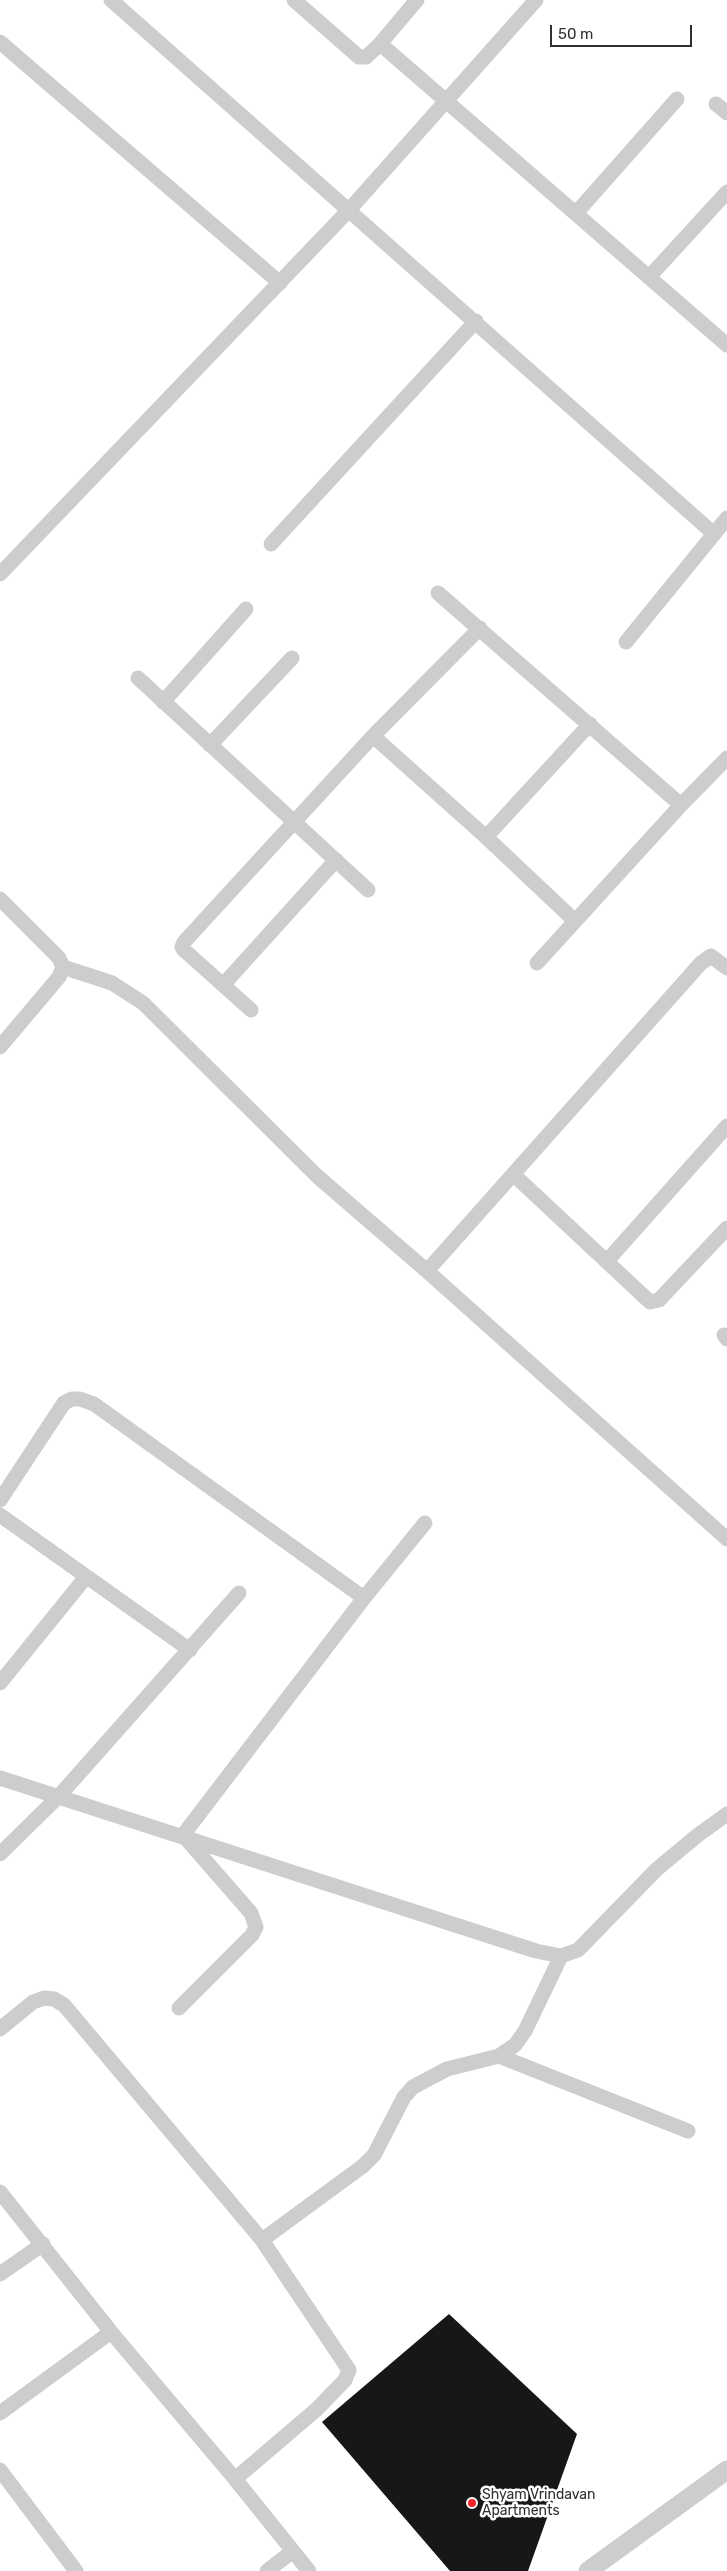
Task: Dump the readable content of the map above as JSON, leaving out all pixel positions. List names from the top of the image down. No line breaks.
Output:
{"places":["Shyam Vrindavan Apartments"],"scale_bar":"50 m"}
